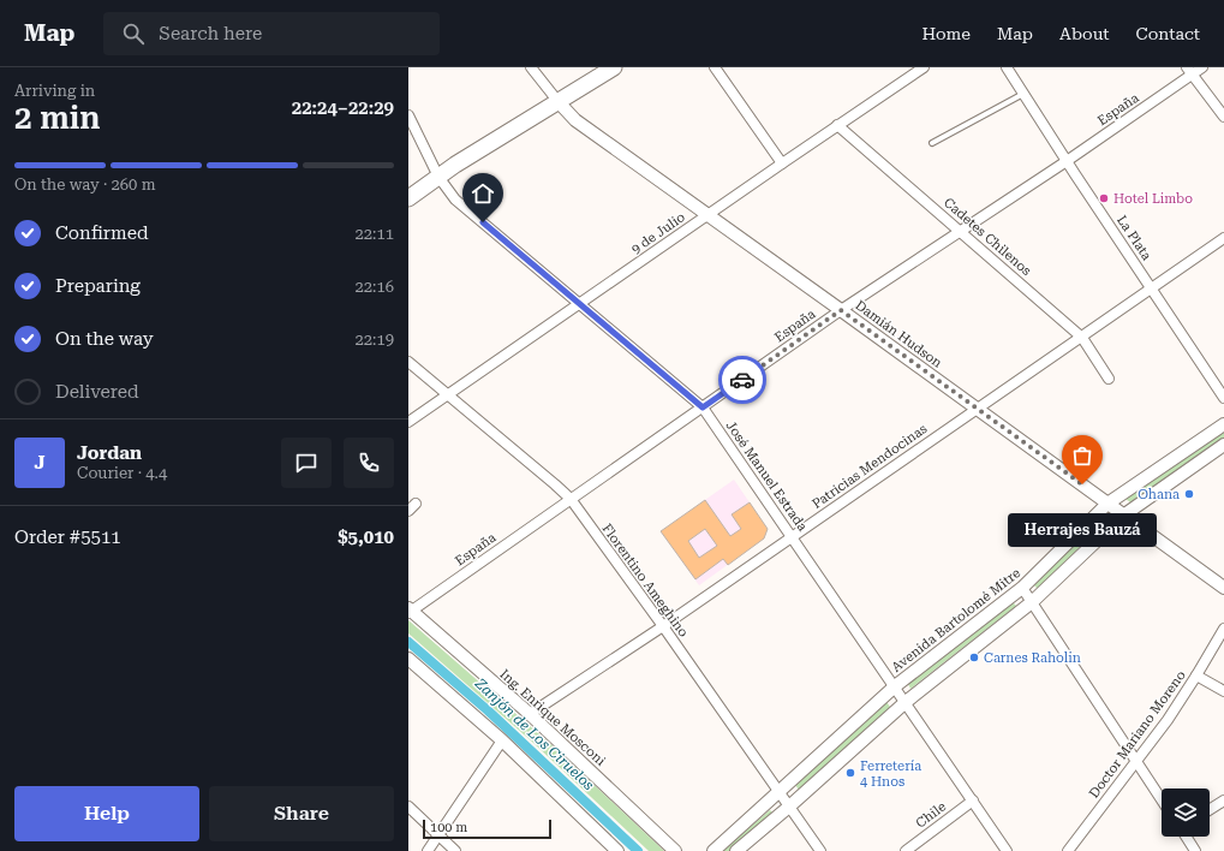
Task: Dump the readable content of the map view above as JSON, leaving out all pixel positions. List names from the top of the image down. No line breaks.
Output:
{"streets":{"street":["España","9 de Julio","Cadetes Chilenos","La Plata","Damián Hudson","Patricias Mendocinas","José Manuel Estrada","Florentino Ameghino","Avenida Bartolomé Mitre","Ing. Enrique Mosconi","Doctor Mariano Moreno","Chile"]},"crossings":[["España","Cadetes Chilenos"],["España","La Plata"],["España","Damián Hudson"],["España","José Manuel Estrada"],["España","Florentino Ameghino"],["España","Ing. Enrique Mosconi"],["9 de Julio","Cadetes Chilenos"],["9 de Julio","Damián Hudson"],["9 de Julio","José Manuel Estrada"],["9 de Julio","Florentino Ameghino"],["Cadetes Chilenos","Patricias Mendocinas"],["La Plata","Patricias Mendocinas"],["Damián Hudson","Patricias Mendocinas"],["Damián Hudson","Avenida Bartolomé Mitre"],["Patricias Mendocinas","José Manuel Estrada"],["Patricias Mendocinas","Florentino Ameghino"],["Patricias Mendocinas","Ing. Enrique Mosconi"],["José Manuel Estrada","Avenida Bartolomé Mitre"],["José Manuel Estrada","Chile"],["Florentino Ameghino","Avenida Bartolomé Mitre"]],"water":["Zanjón de Los Ciruelos"],"places":["Hotel Limbo","Herrajes Bauzá","Ohana","Carnes Raholin","Ferretería 4 Hnos"],"scale_bar":"100 m","page":{"header":"Map","search":"Search here","nav":["Home","Map","About","Contact"],"heading":["2 min","Arriving in","22:24–22:29"],"panel":["Jordan","Courier · 4.4","Order #5511","$5,010"],"bar":"On the way · 260 m","list":[["Confirmed","22:11"],["Preparing","22:16"],["On the way","22:19"],"Delivered"],"round":"J","bubble":"Herrajes Bauzá","buttons":["Help","Share"],"scale":"100 m"}}
